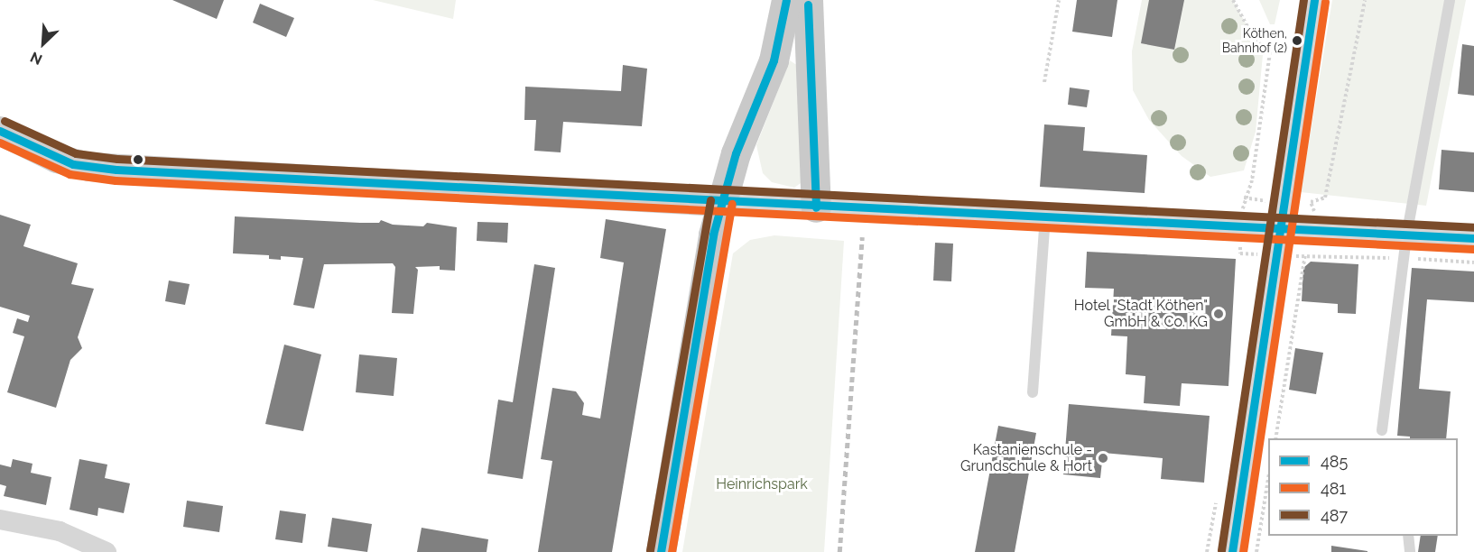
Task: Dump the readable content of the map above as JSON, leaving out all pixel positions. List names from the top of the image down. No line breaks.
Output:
{"parks":["Heinrichspark"],"places":["Köthen, Bahnhof (2)","Hotel \"Stadt Köthen\" GmbH & Co. KG","Kastanienschule - Grundschule & Hort"],"lines":["transit line 485","transit line 487","transit line 481"],"legend":["485","481","487"],"north":"bottom left"}
